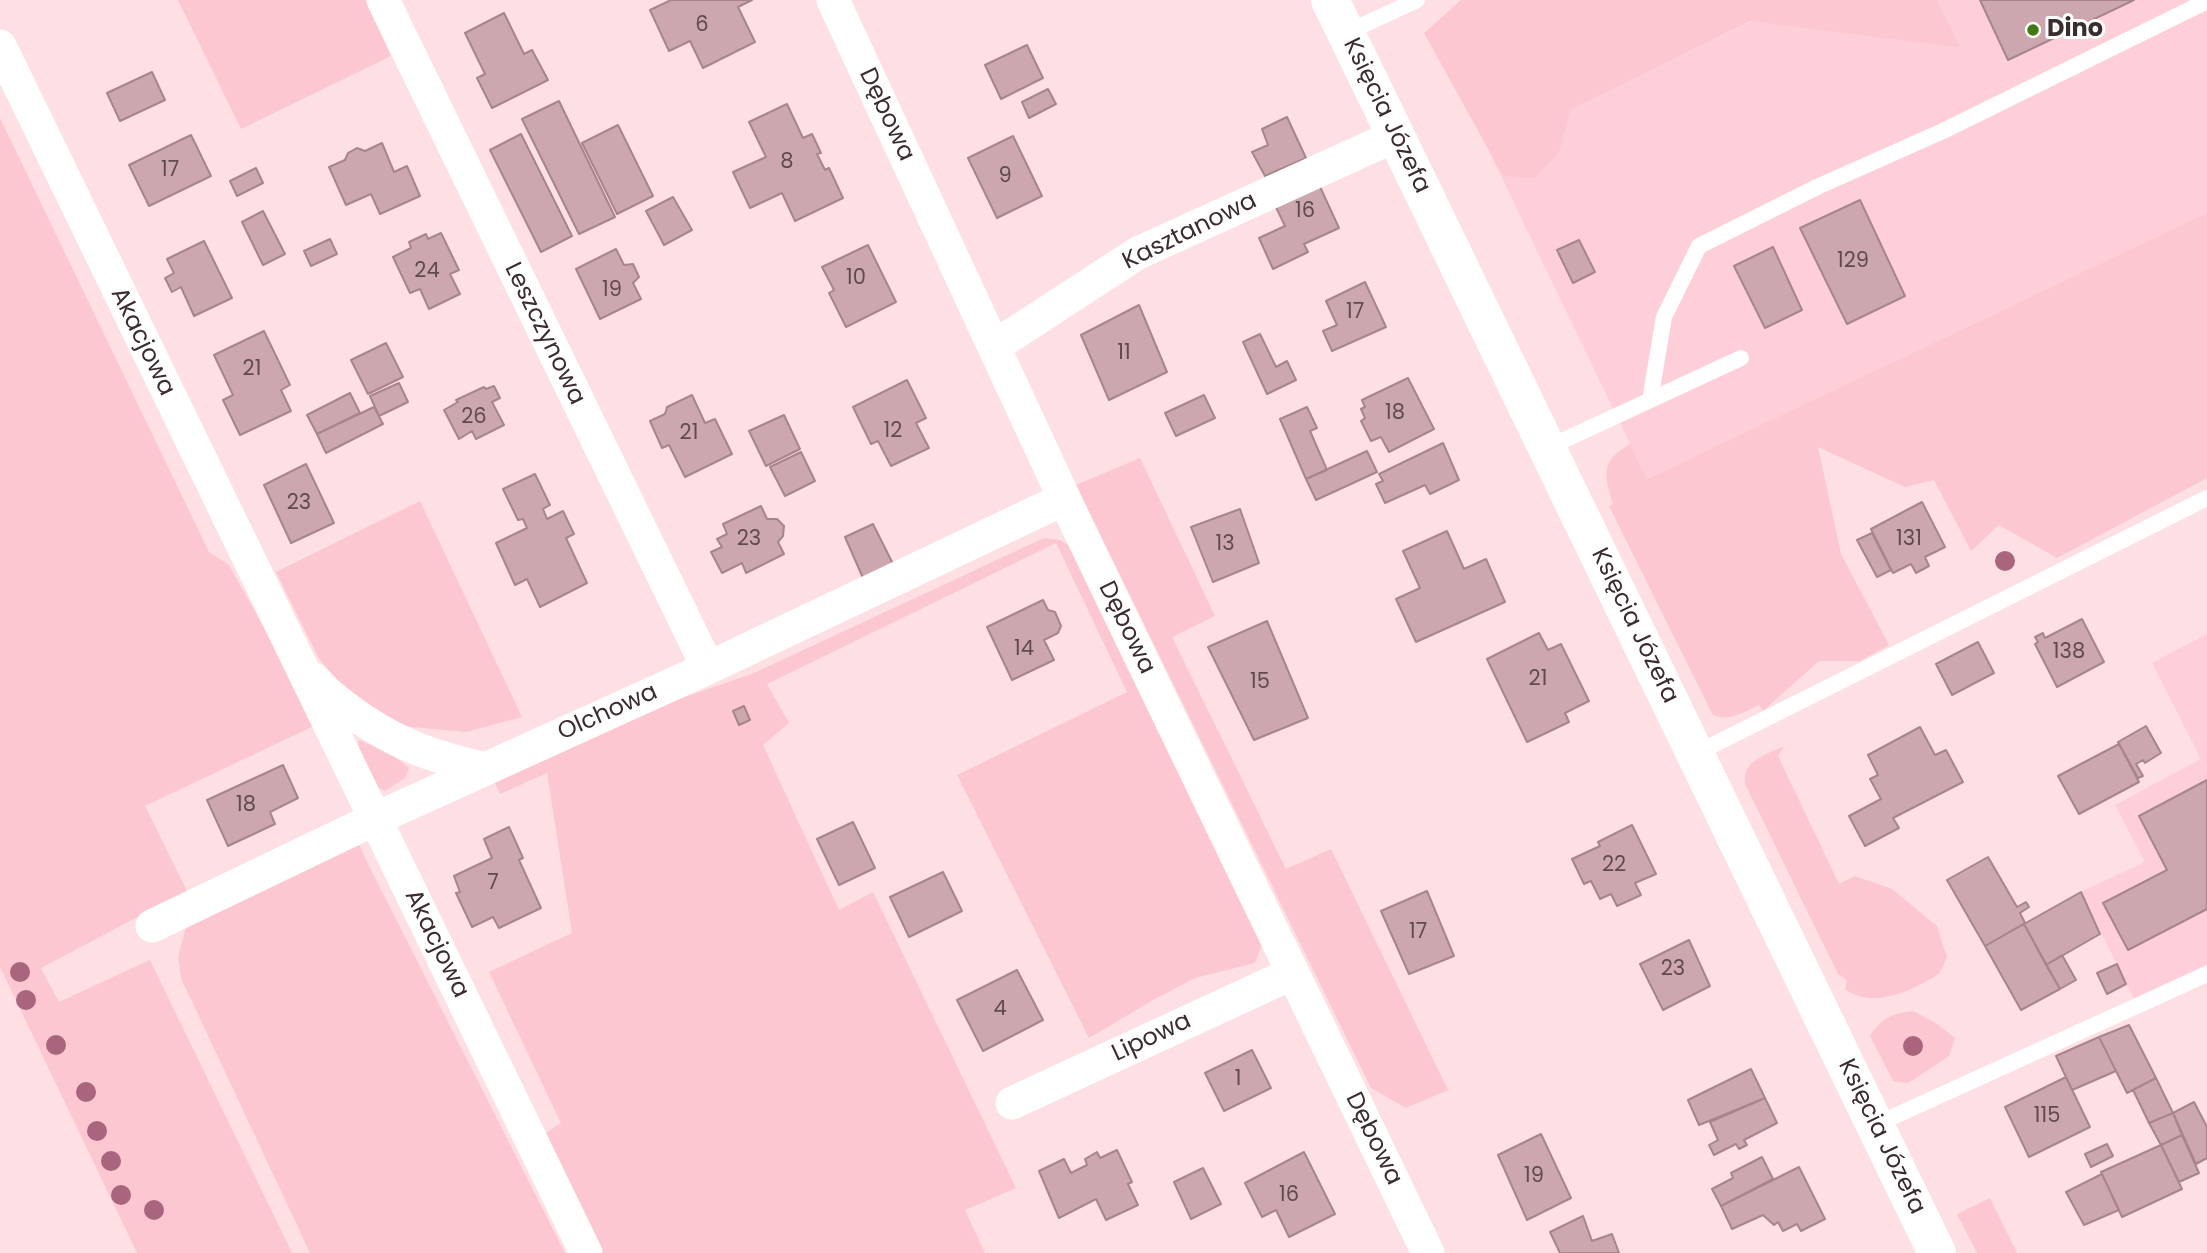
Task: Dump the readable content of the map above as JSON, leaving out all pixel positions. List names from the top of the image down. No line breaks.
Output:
{"streets":{"street":["Dębowa","Księcia Józefa","Kasztanowa","Leszczynowa","Akacjowa","Olchowa","Lipowa"]},"crossings":[["Dębowa","Kasztanowa"],["Dębowa","Olchowa"],["Dębowa","Lipowa"],["Księcia Józefa","Kasztanowa"],["Leszczynowa","Olchowa"],["Akacjowa","Olchowa"]],"places":["Dino"],"house_numbers":["6","8","17","9","16","129","24","10","19","17","11","21","18","26","12","21","23","23","131","13","14","138","21","15","18","22","7","17","23","4","1","115","19","16"]}
